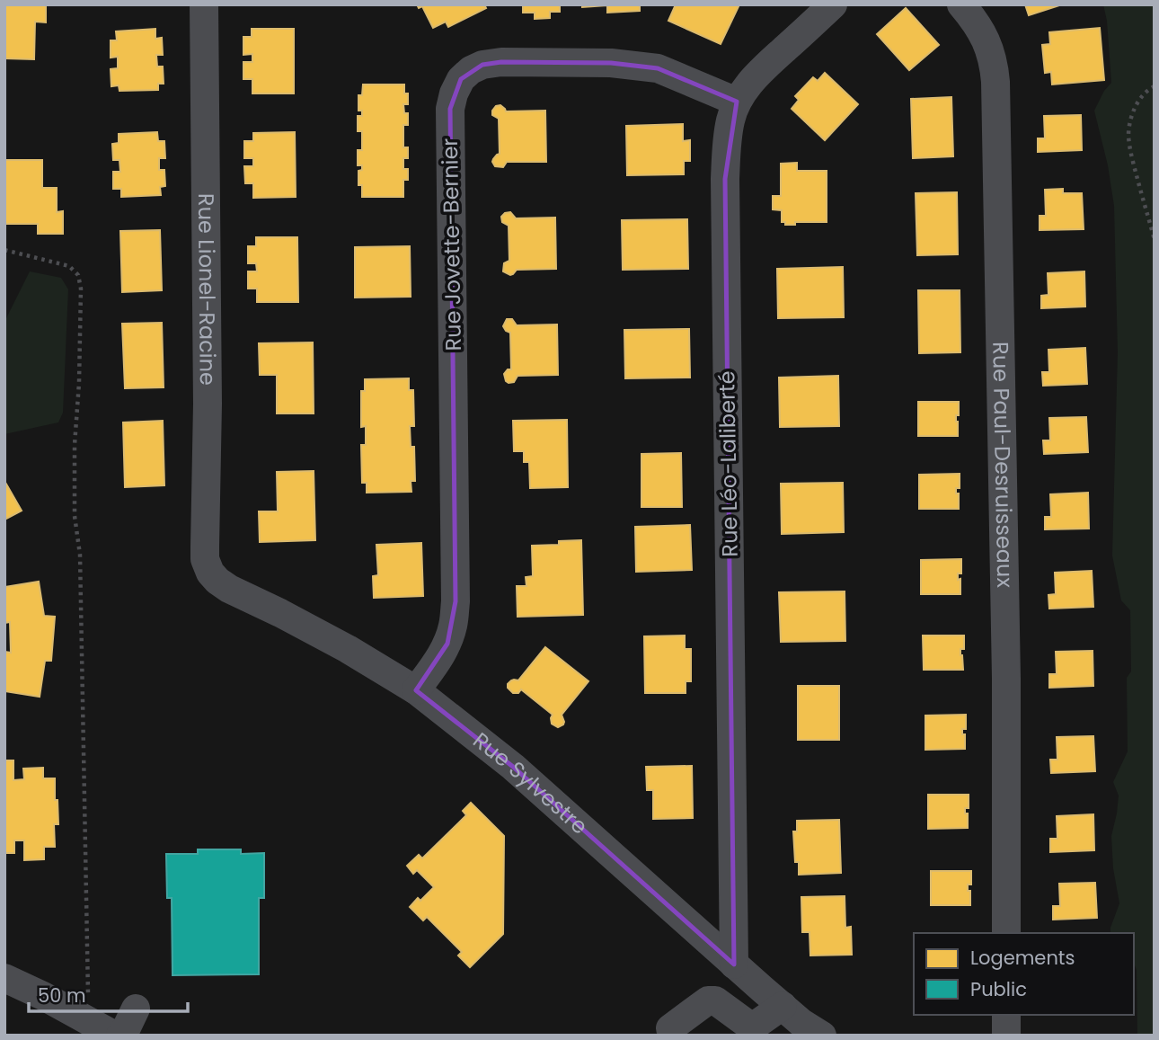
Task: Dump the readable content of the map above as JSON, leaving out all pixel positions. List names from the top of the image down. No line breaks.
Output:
{"streets":{"street":["Rue Jovette-Bernier","Rue Lionel-Racine","Rue Léo-Laliberté","Rue Paul-Desruisseaux","Rue Sylvestre"]},"crossings":[["Rue Jovette-Bernier","Rue Léo-Laliberté"],["Rue Jovette-Bernier","Rue Sylvestre"],["Rue Lionel-Racine","Rue Sylvestre"],["Rue Léo-Laliberté","Rue Sylvestre"]],"legend":["Logements","Public"],"scale_bar":"50 m"}
